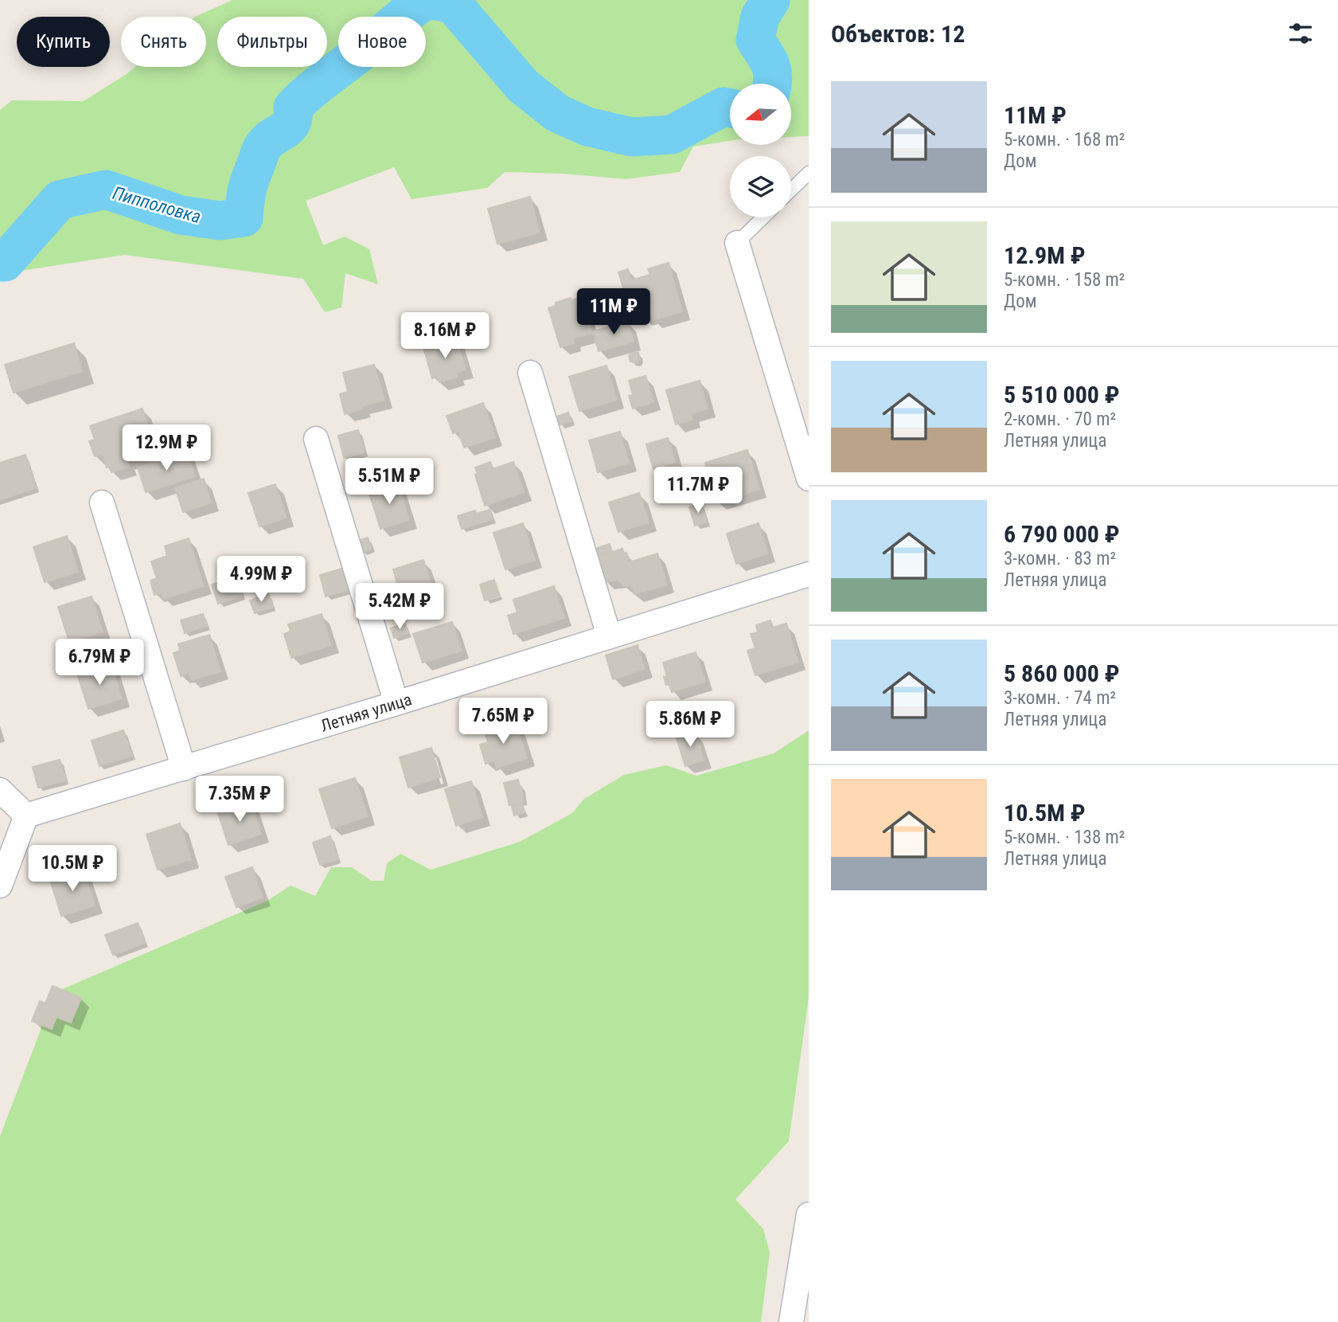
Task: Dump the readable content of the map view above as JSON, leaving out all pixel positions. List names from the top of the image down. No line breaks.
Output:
{"streets":{"street":["Летняя улица"]},"water":["Пипполовка"],"north":"left","page":{"heading":"Объектов: 12","chip":["Купить","Снять","Фильтры","Новое"],"list":[{"name":"11M ₽","note":"5-комн. · 168 m² · Дом"},{"name":"12.9M ₽","note":"5-комн. · 158 m² · Дом"},{"name":"5 510 000 ₽","note":"2-комн. · 70 m² · Летняя улица"},{"name":"6 790 000 ₽","note":"3-комн. · 83 m² · Летняя улица"},{"name":"5 860 000 ₽","note":"3-комн. · 74 m² · Летняя улица"},{"name":"10.5M ₽","note":"5-комн. · 138 m² · Летняя улица"}],"price":["11M ₽","8.16M ₽","12.9M ₽","5.51M ₽","11.7M ₽","4.99M ₽","5.42M ₽","6.79M ₽","7.65M ₽","5.86M ₽","7.35M ₽","10.5M ₽"]}}
